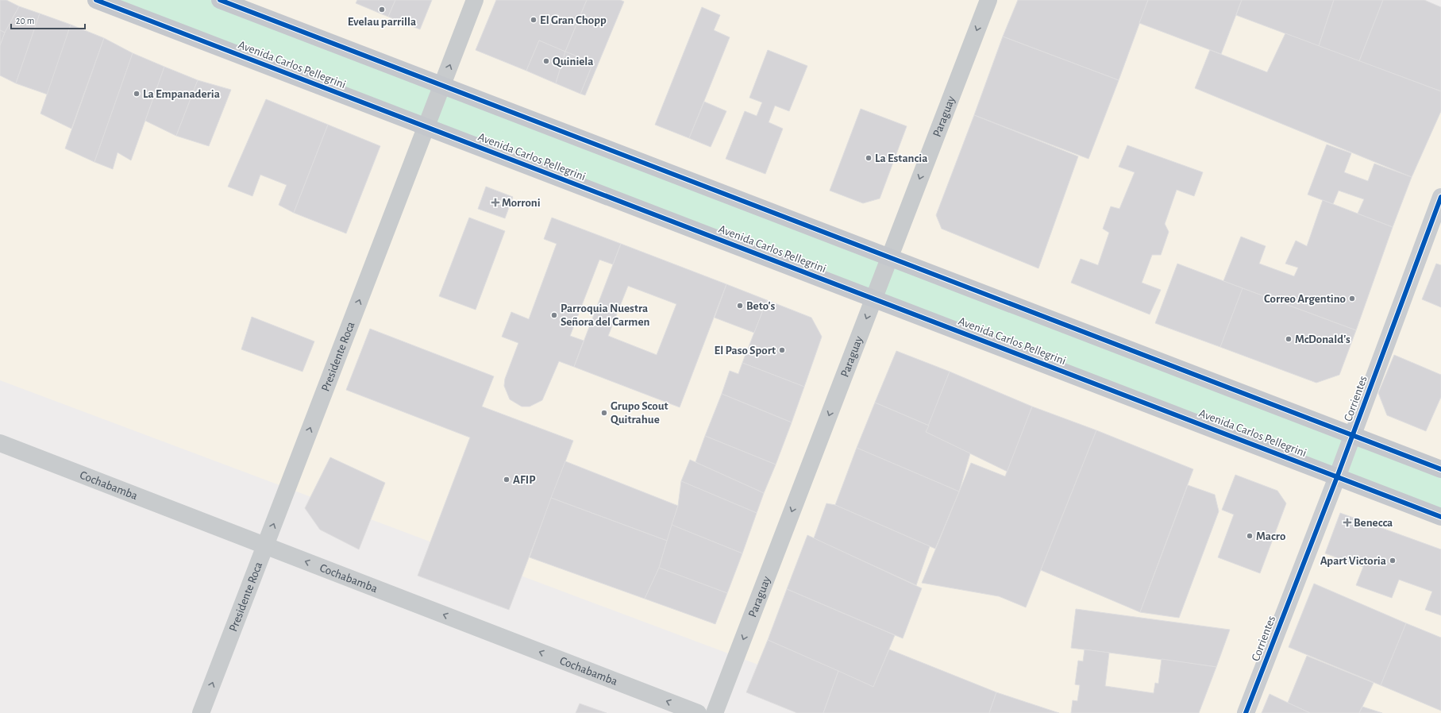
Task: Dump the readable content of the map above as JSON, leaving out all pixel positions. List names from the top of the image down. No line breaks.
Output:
{"streets":{"main road":["Avenida Carlos Pellegrini","Corrientes"],"street":["Paraguay","Presidente Roca","Cochabamba"]},"crossings":[["Avenida Carlos Pellegrini","Paraguay"],["Avenida Carlos Pellegrini","Presidente Roca"],["Avenida Carlos Pellegrini","Corrientes"],["Presidente Roca","Cochabamba"]],"one_way":["Paraguay","Presidente Roca","Cochabamba"],"places":{"other":["Evelau parrilla","El Gran Chopp","Quiniela","La Empanaderia","La Estancia","Correo Argentino","Beto's","Parroquia Nuestra Señora del Carmen","McDonald's","El Paso Sport","Grupo Scout Quitrahue","AFIP","Macro","Apart Victoria"],"health":["Morroni","Benecca"]},"scale_bar":"20 m"}
